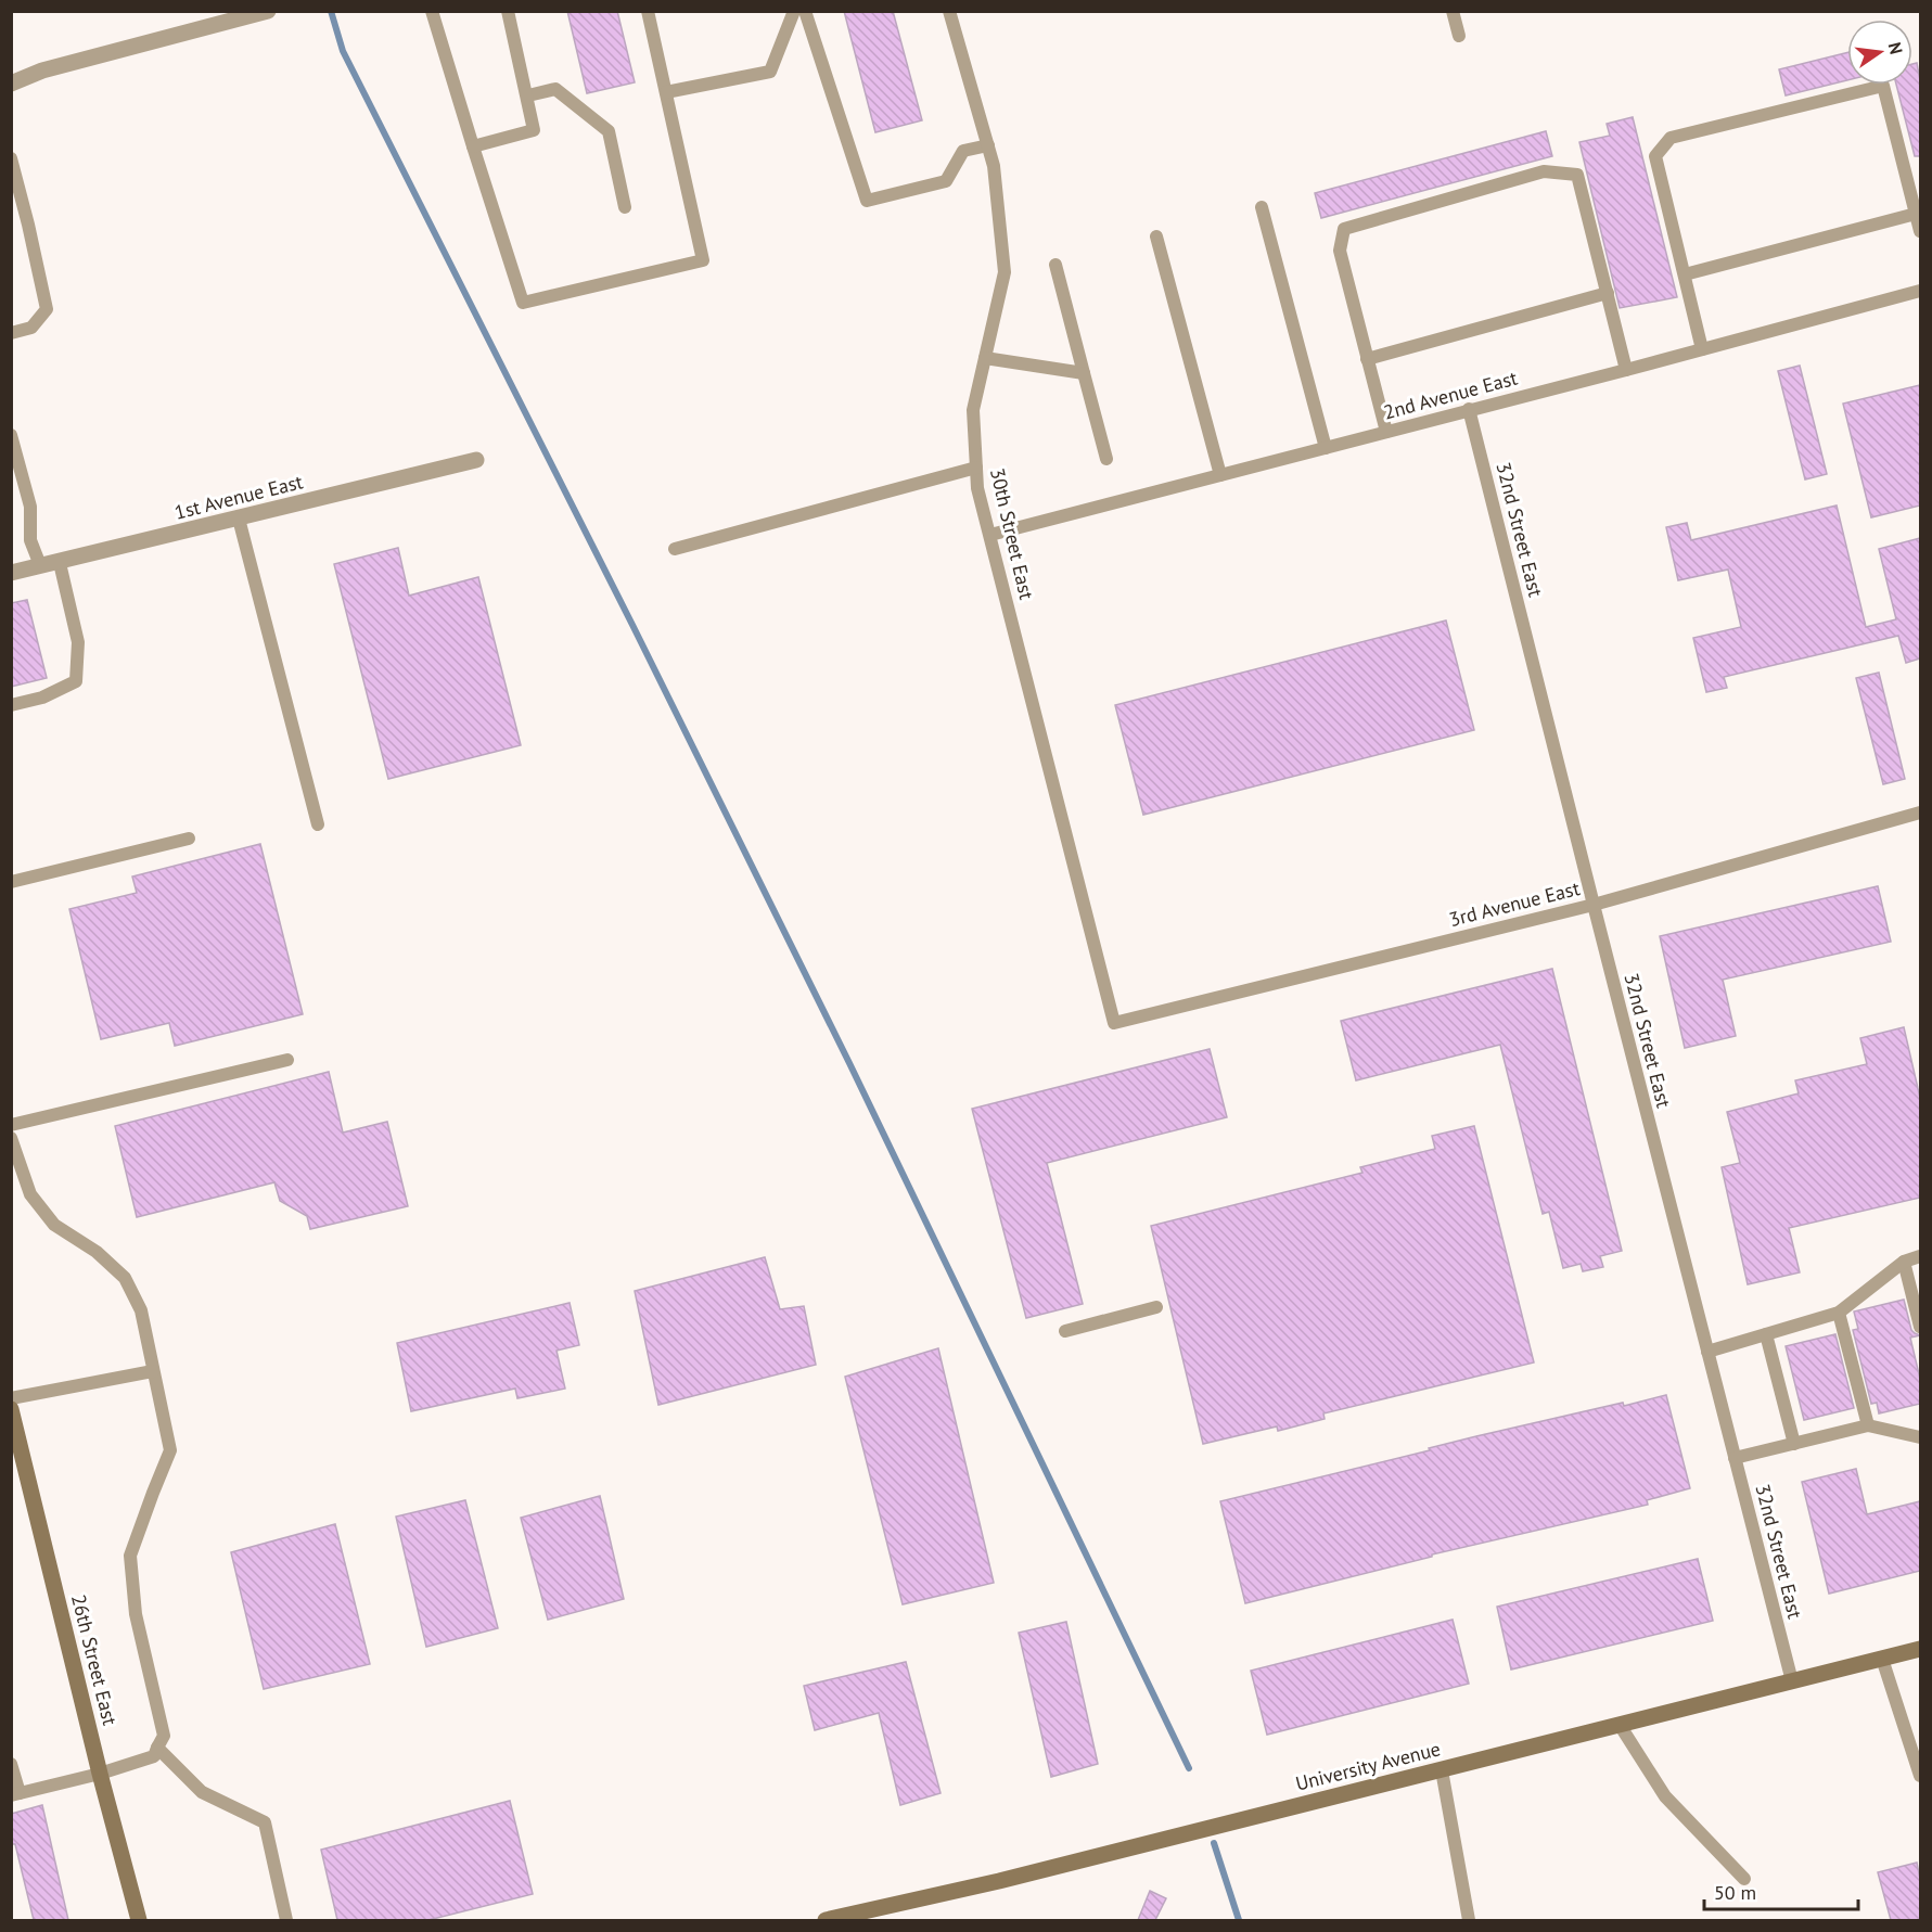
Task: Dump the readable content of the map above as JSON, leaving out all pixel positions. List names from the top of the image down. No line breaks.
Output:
{"streets":{"street":["1st Avenue East","26th Street East","University Avenue"],"lane":["2nd Avenue East","32nd Street East","30th Street East","3rd Avenue East"]},"crossings":[["2nd Avenue East","32nd Street East"],["2nd Avenue East","30th Street East"],["32nd Street East","3rd Avenue East"],["32nd Street East","University Avenue"],["30th Street East","3rd Avenue East"]],"scale_bar":"50 m","north":"right"}
